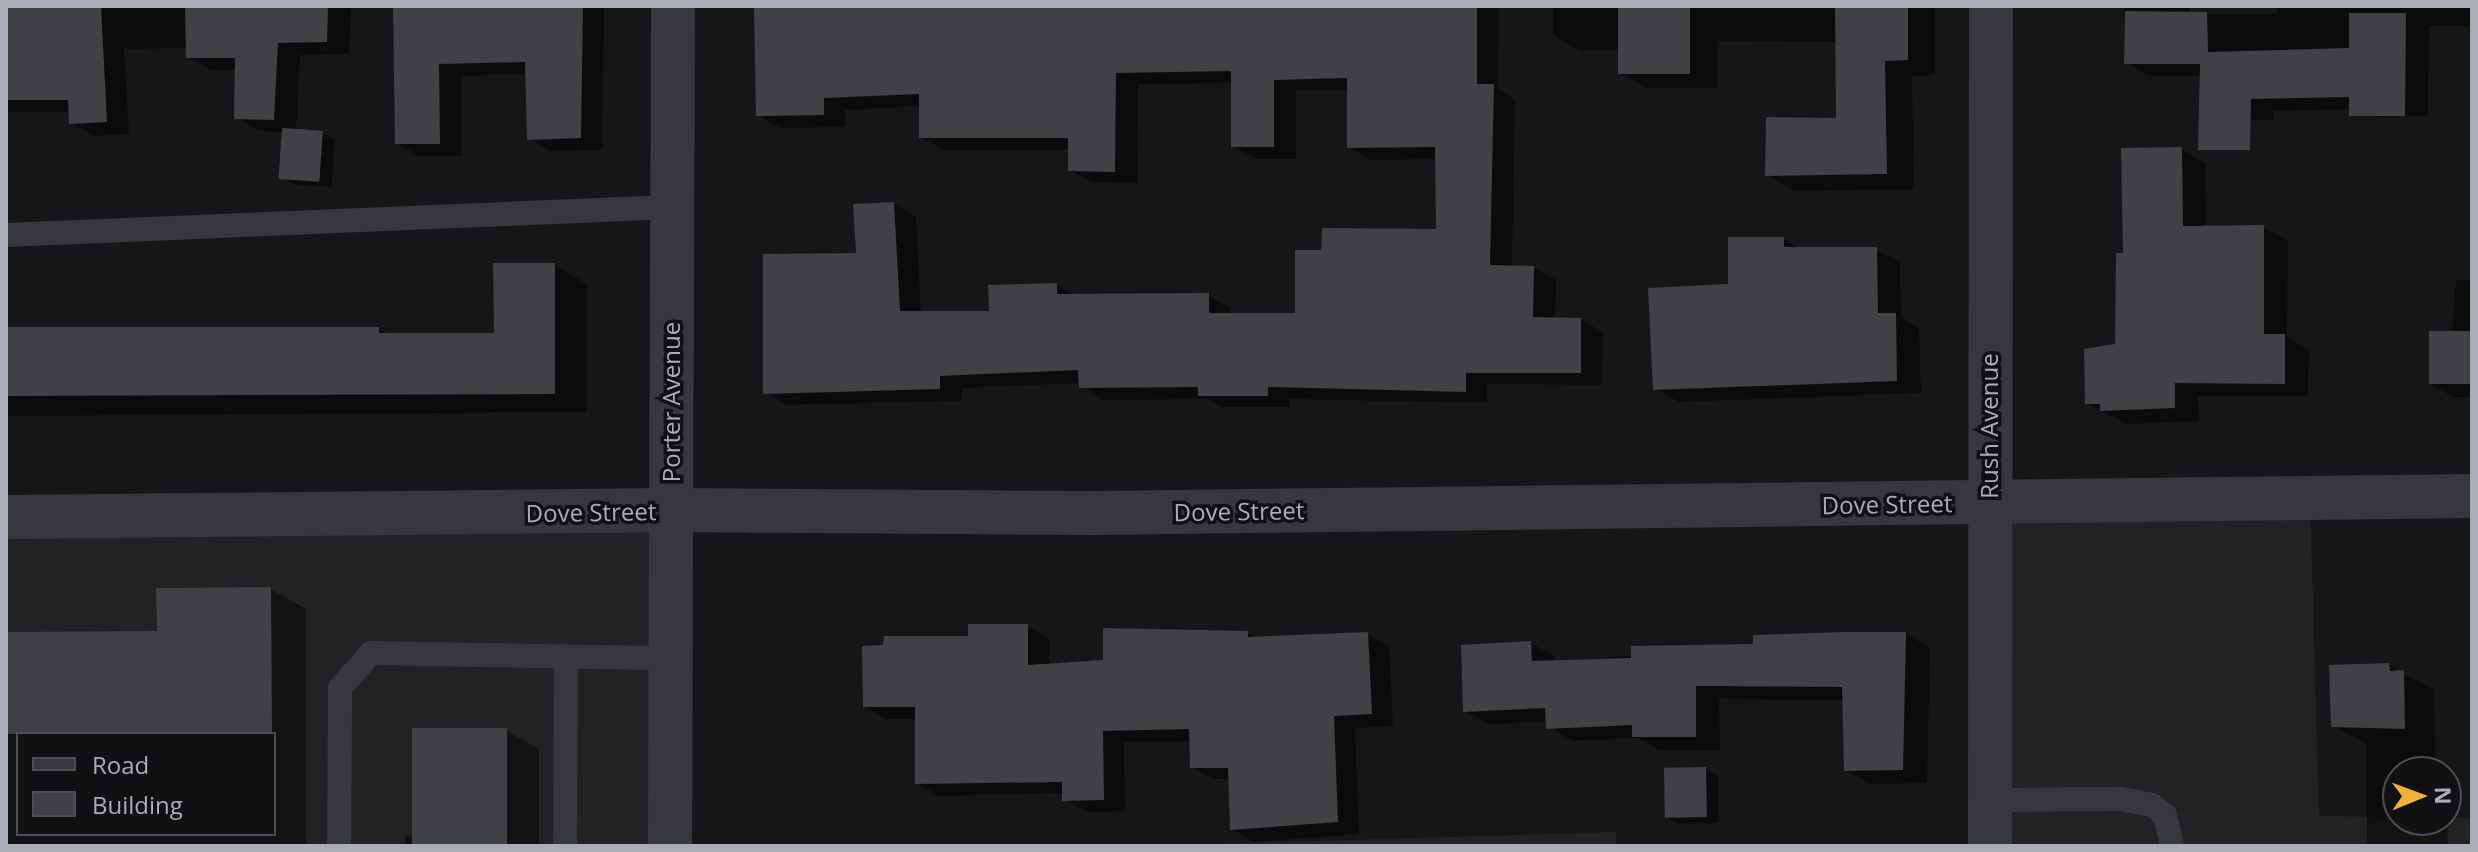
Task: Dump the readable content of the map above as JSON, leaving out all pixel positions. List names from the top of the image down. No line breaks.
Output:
{"streets":{"street":["Porter Avenue","Rush Avenue","Dove Street"]},"crossings":[["Porter Avenue","Dove Street"],["Rush Avenue","Dove Street"]],"legend":["Road","Building"],"north":"right"}
